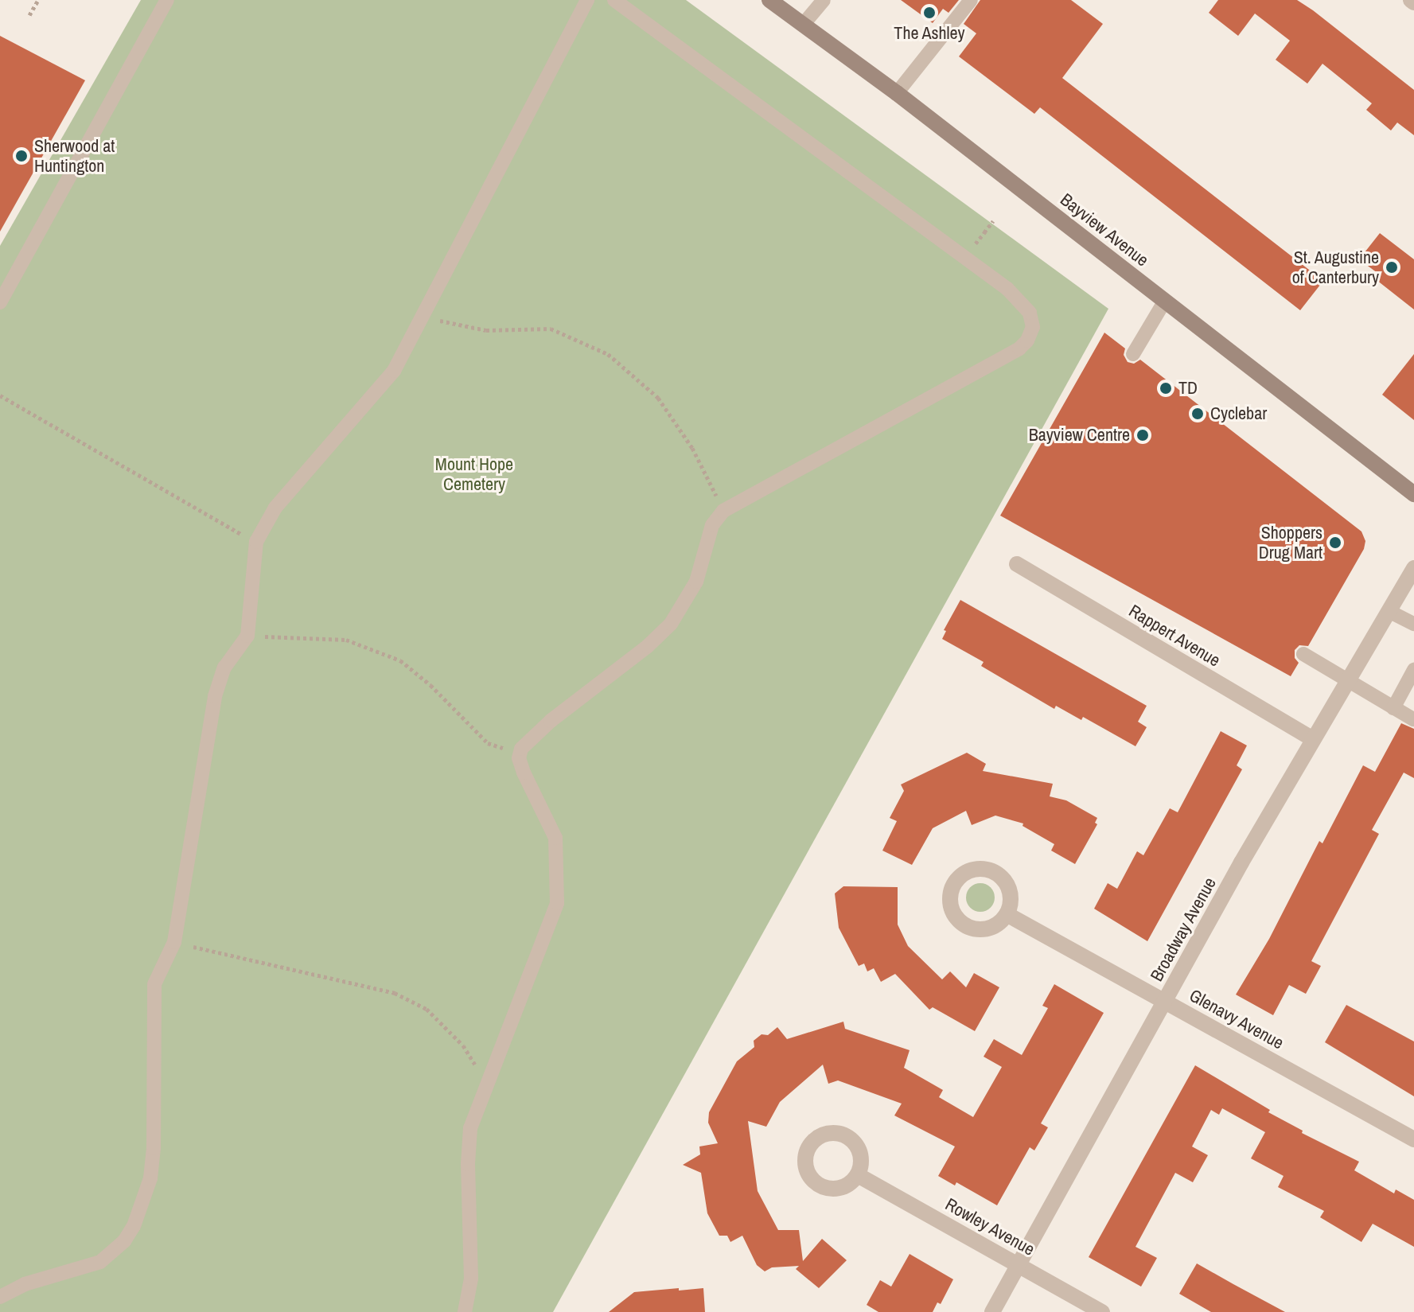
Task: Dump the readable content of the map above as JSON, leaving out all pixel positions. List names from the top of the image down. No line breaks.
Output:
{"streets":{"main road":["Bayview Avenue"],"street":["Rappert Avenue","Broadway Avenue","Glenavy Avenue","Rowley Avenue"]},"crossings":[["Rappert Avenue","Broadway Avenue"],["Broadway Avenue","Glenavy Avenue"],["Broadway Avenue","Rowley Avenue"]],"parks":["Mount Hope Cemetery"],"places":["The Ashley","Sherwood at Huntington","St. Augustine of Canterbury","TD","Cyclebar","Bayview Centre","Shoppers Drug Mart"]}
